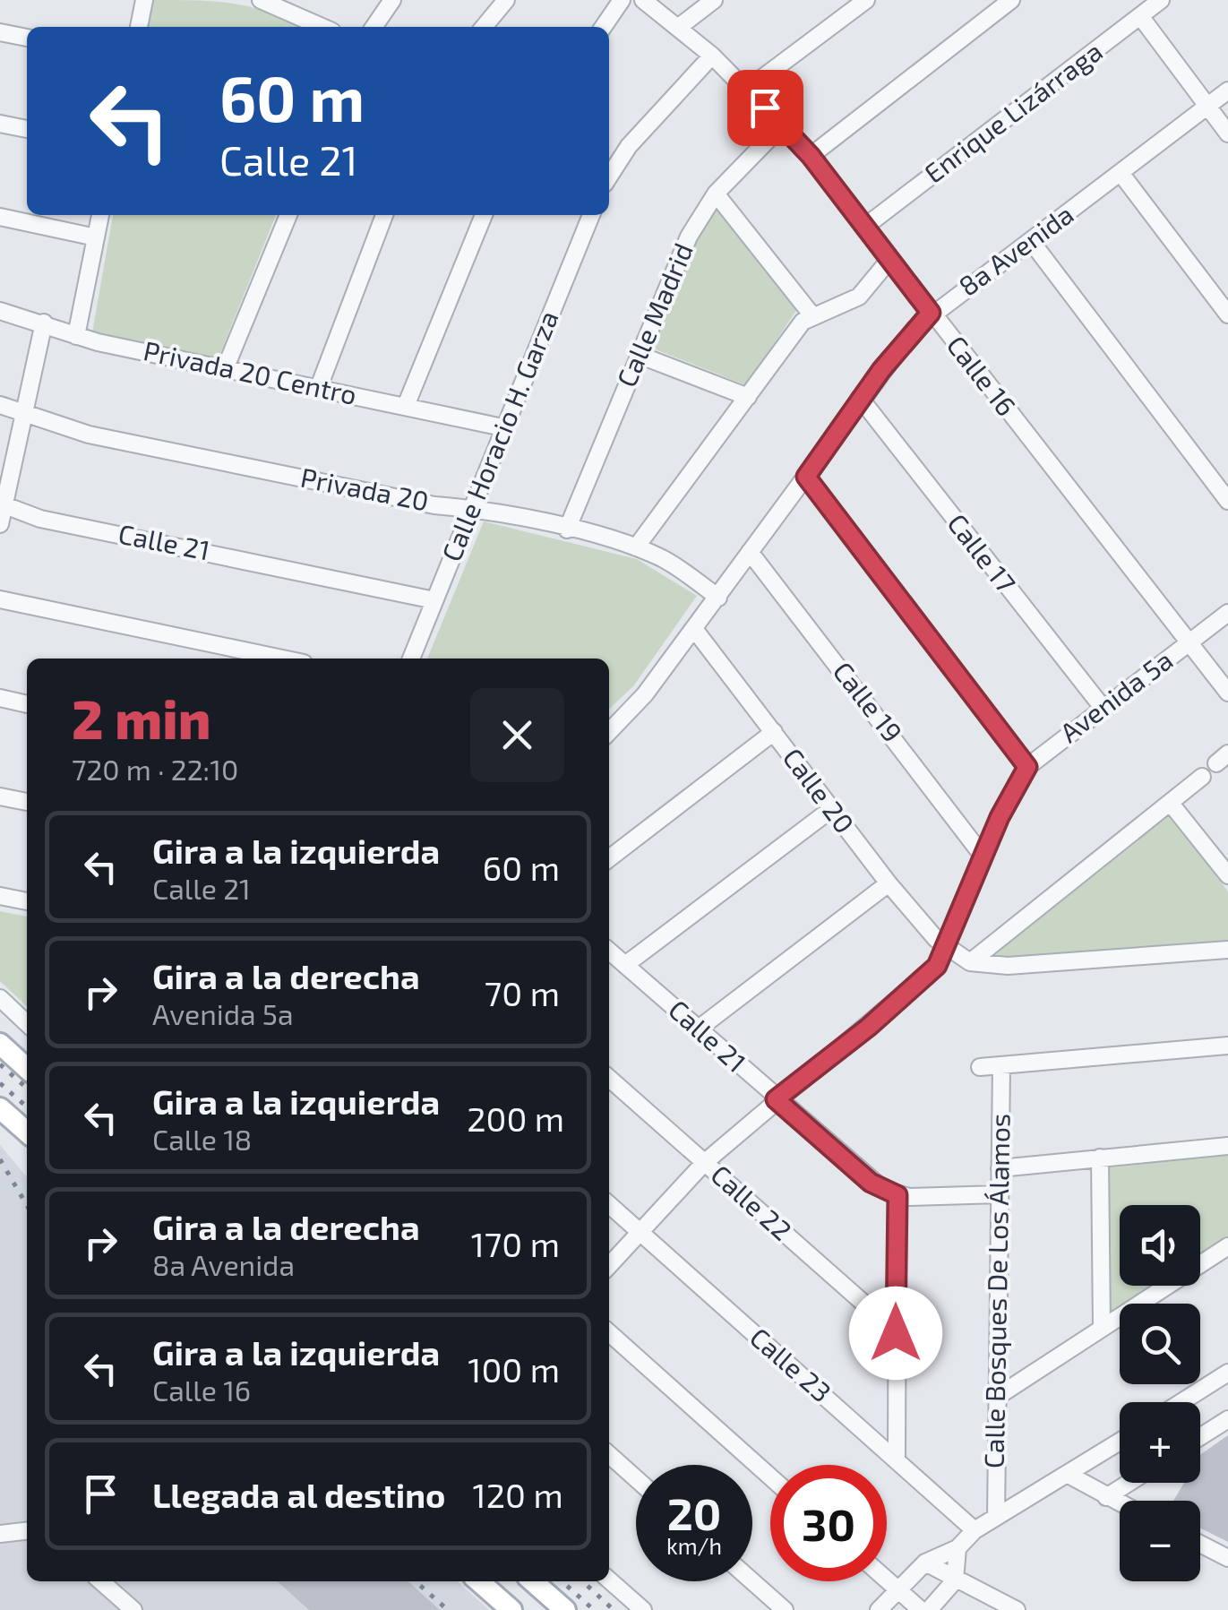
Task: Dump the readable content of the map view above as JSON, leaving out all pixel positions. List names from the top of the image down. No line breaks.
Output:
{"streets":{"street":["Enrique Lizárraga","8a Avenida","Calle Madrid","Privada 20 Centro","Calle 16","Calle Horacio H. Garza","Privada 20","Calle 21","Calle 17","Avenida 5a","Calle 19","Calle 20","Calle 22","Calle Bosques De Los Álamos","Calle 23"]},"crossings":[["Enrique Lizárraga","Calle 16"],["8a Avenida","Calle 16"],["8a Avenida","Privada 20"],["8a Avenida","Calle 17"],["8a Avenida","Calle 19"],["8a Avenida","Calle 20"],["Calle Madrid","Calle 16"],["Calle Madrid","Privada 20"],["Privada 20 Centro","Calle Horacio H. Garza"],["Calle 16","Avenida 5a"],["Calle Horacio H. Garza","Privada 20"],["Calle Horacio H. Garza","Calle 21"],["Calle 21","Avenida 5a"],["Calle 17","Avenida 5a"],["Avenida 5a","Calle 19"],["Avenida 5a","Calle 20"],["Avenida 5a","Calle 22"],["Avenida 5a","Calle 23"]],"page":{"turn":["60 m","Calle 21"],"heading":["2 min","720 m · 22:10"],"list":[{"name":"Gira a la izquierda","note":"Calle 21","value":"60 m"},{"name":"Gira a la derecha","note":"Avenida 5a","value":"70 m"},{"name":"Gira a la izquierda","note":"Calle 18","value":"200 m"},{"name":"Gira a la derecha","note":"8a Avenida","value":"170 m"},{"name":"Gira a la izquierda","note":"Calle 16","value":"100 m"},{"name":"Llegada al destino","value":"120 m"}],"map_buttons":["+","−"],"speed":"20 km/h","limit":"30"}}
